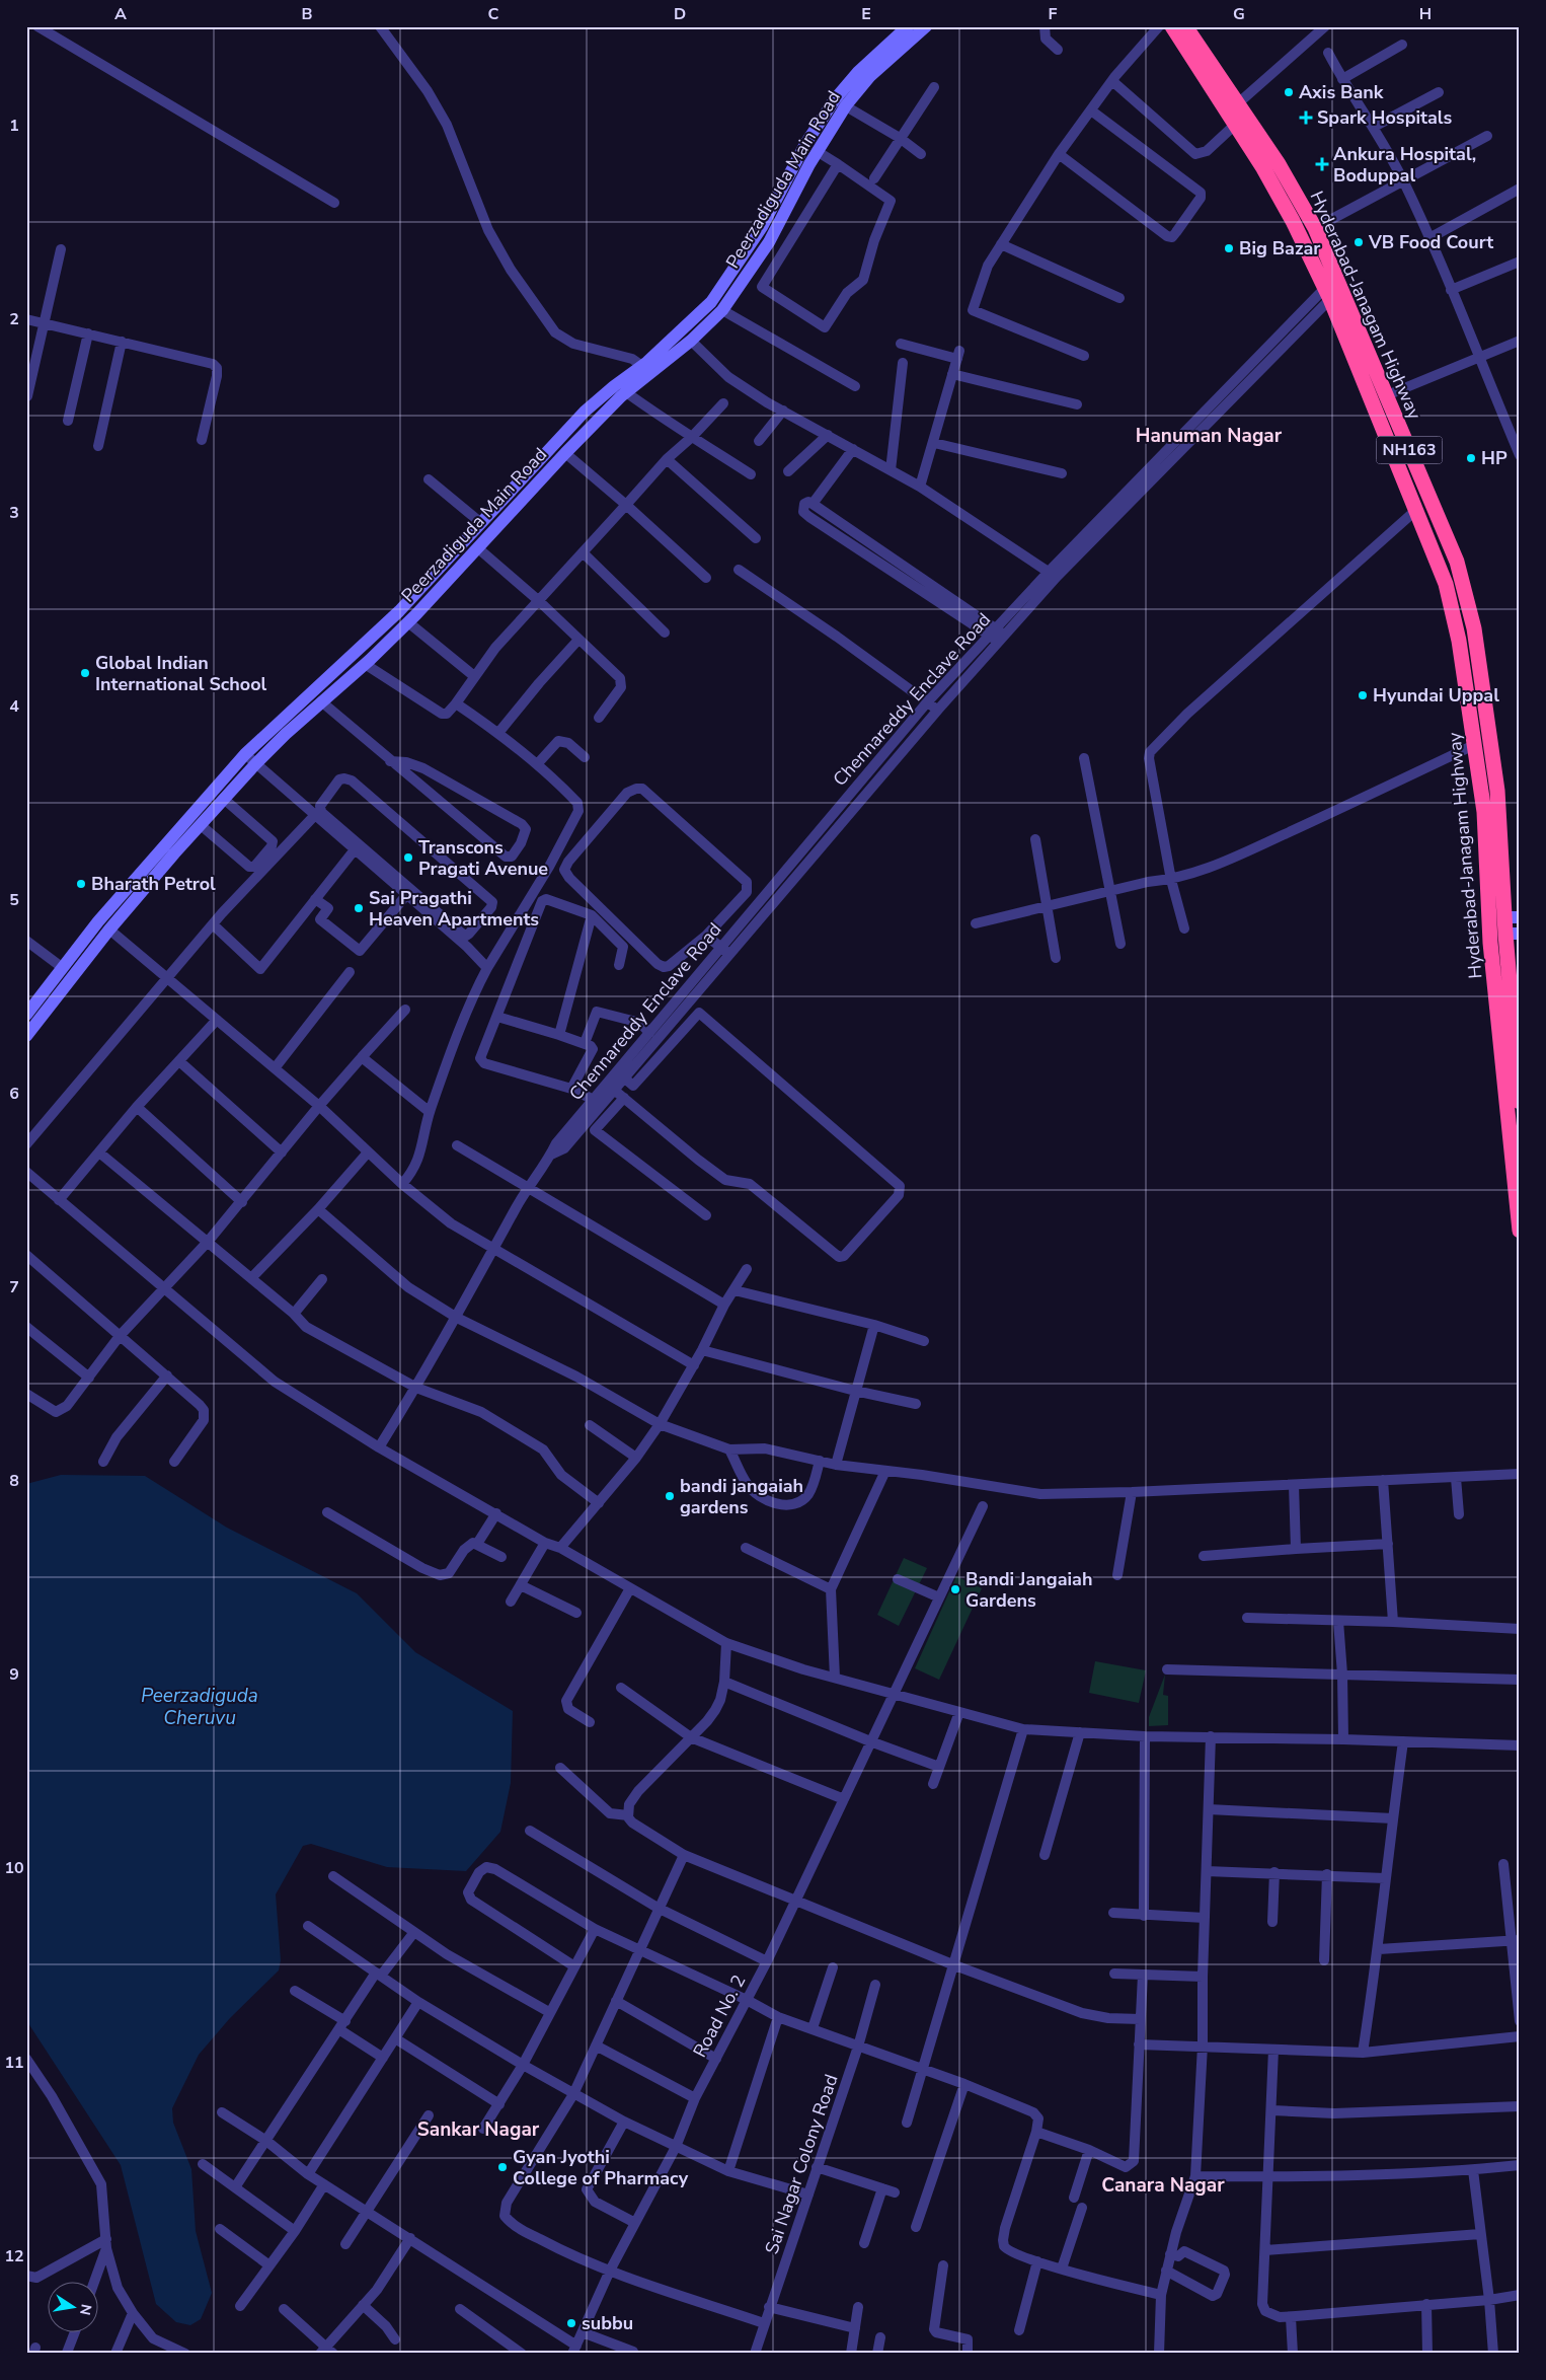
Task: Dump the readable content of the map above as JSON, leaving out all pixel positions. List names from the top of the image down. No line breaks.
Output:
{"streets":{"highway":["Hyderabad-Janagam Highway","NH163"],"street":["Peerzadiguda Main Road","Chennareddy Enclave Road","Road No. 2","Sai Nagar Colony Road"]},"crossings":[["Hyderabad-Janagam Highway","Chennareddy Enclave Road"]],"districts":["Hanuman Nagar","Sankar Nagar","Canara Nagar"],"water":["Peerzadiguda Cheruvu"],"places":{"other":["Axis Bank","VB Food Court","Big Bazar","HP","Global Indian International School","Hyundai Uppal","Transcons Pragati Avenue","Bharath Petrol","Sai Pragathi Heaven Apartments","bandi jangaiah gardens","Bandi Jangaiah Gardens","Gyan Jyothi College of Pharmacy","subbu"],"health":["Spark Hospitals","Ankura Hospital, Boduppal"]},"north":"right","grid":{"columns":["A","B","C","D","E","F","G","H"],"rows":["1","2","3","4","5","6","7","8","9","10","11","12"]}}
